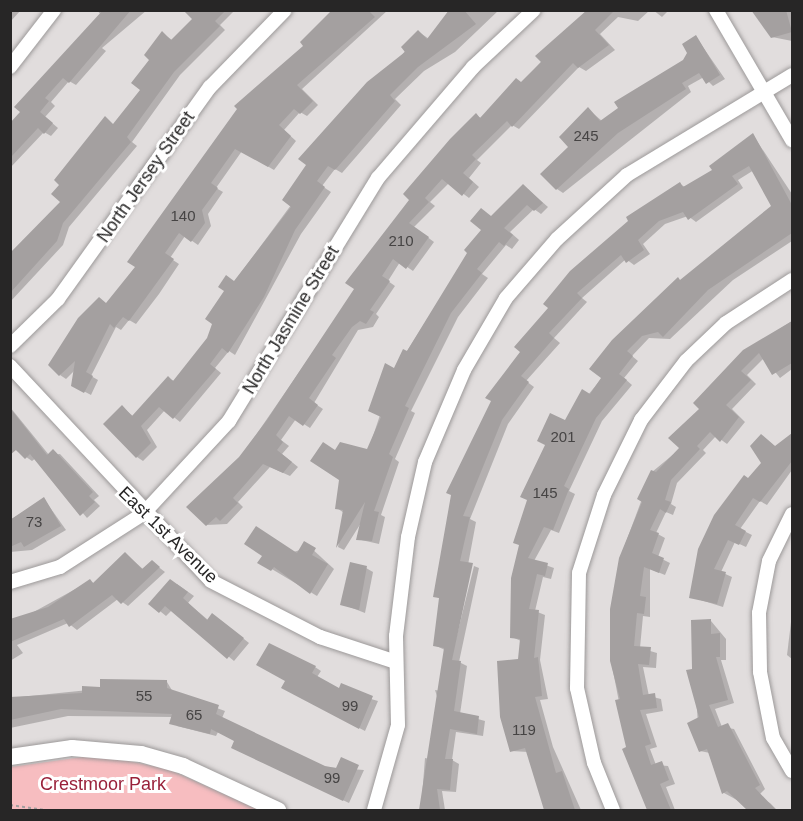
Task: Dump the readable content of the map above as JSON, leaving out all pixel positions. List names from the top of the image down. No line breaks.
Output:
{"streets":{"street":["North Jersey Street","North Jasmine Street","East 1st Avenue"]},"crossings":[["North Jasmine Street","East 1st Avenue"]],"parks":["Crestmoor Park"],"house_numbers":["245","140","210","201","145","73","55","99","65","119","99"]}
